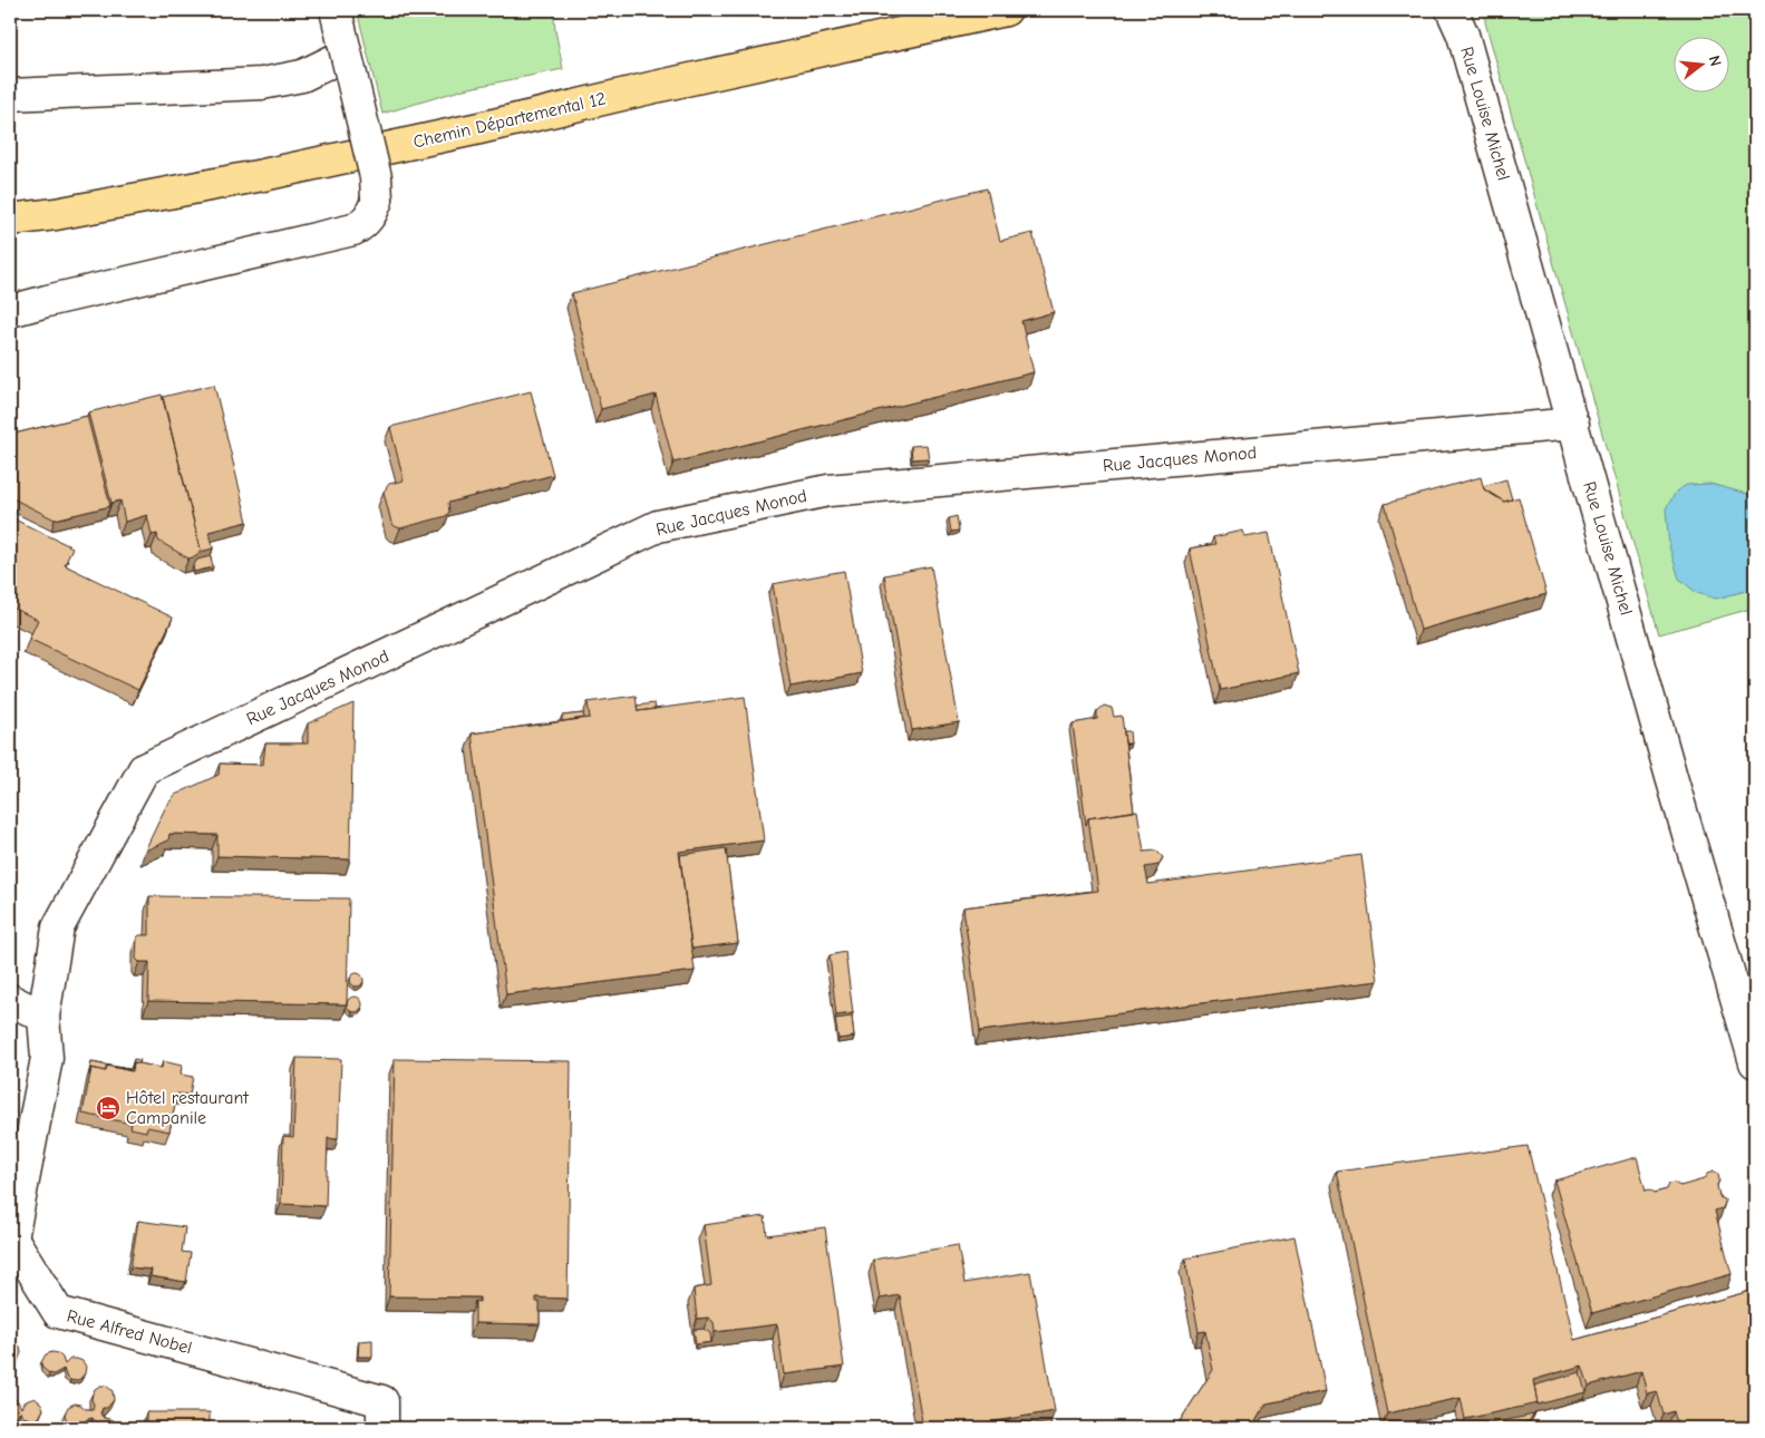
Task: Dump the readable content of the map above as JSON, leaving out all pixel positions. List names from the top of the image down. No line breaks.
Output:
{"streets":{"main road":["Chemin Départemental 12"],"street":["Rue Louise Michel","Rue Jacques Monod","Rue Alfred Nobel"]},"crossings":[["Rue Louise Michel","Rue Jacques Monod"],["Rue Jacques Monod","Rue Alfred Nobel"]],"places":{"hotel":["Hôtel restaurant Campanile"]},"north":"right"}
